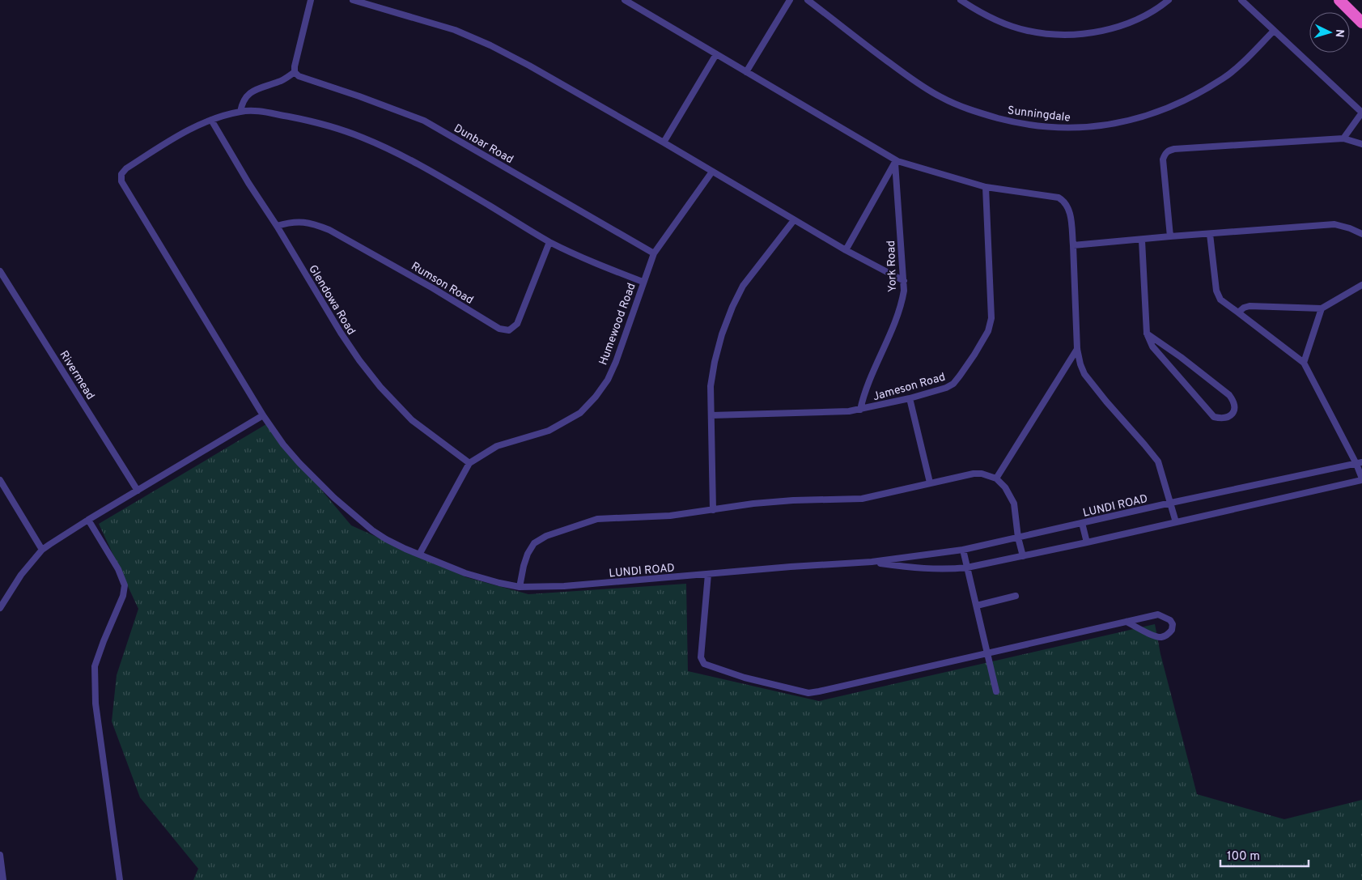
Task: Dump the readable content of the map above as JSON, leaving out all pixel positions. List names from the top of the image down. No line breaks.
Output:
{"streets":{"street":["Sunningdale","Dunbar Road","York Road","Rumson Road","Glendowa Road","Humewood Road","Rivermead","Jameson Road","LUNDI ROAD"]},"crossings":[["Dunbar Road","Humewood Road"],["York Road","Jameson Road"],["Rumson Road","Glendowa Road"],["Glendowa Road","Humewood Road"],["Glendowa Road","LUNDI ROAD"]],"scale_bar":"100 m","north":"right"}
